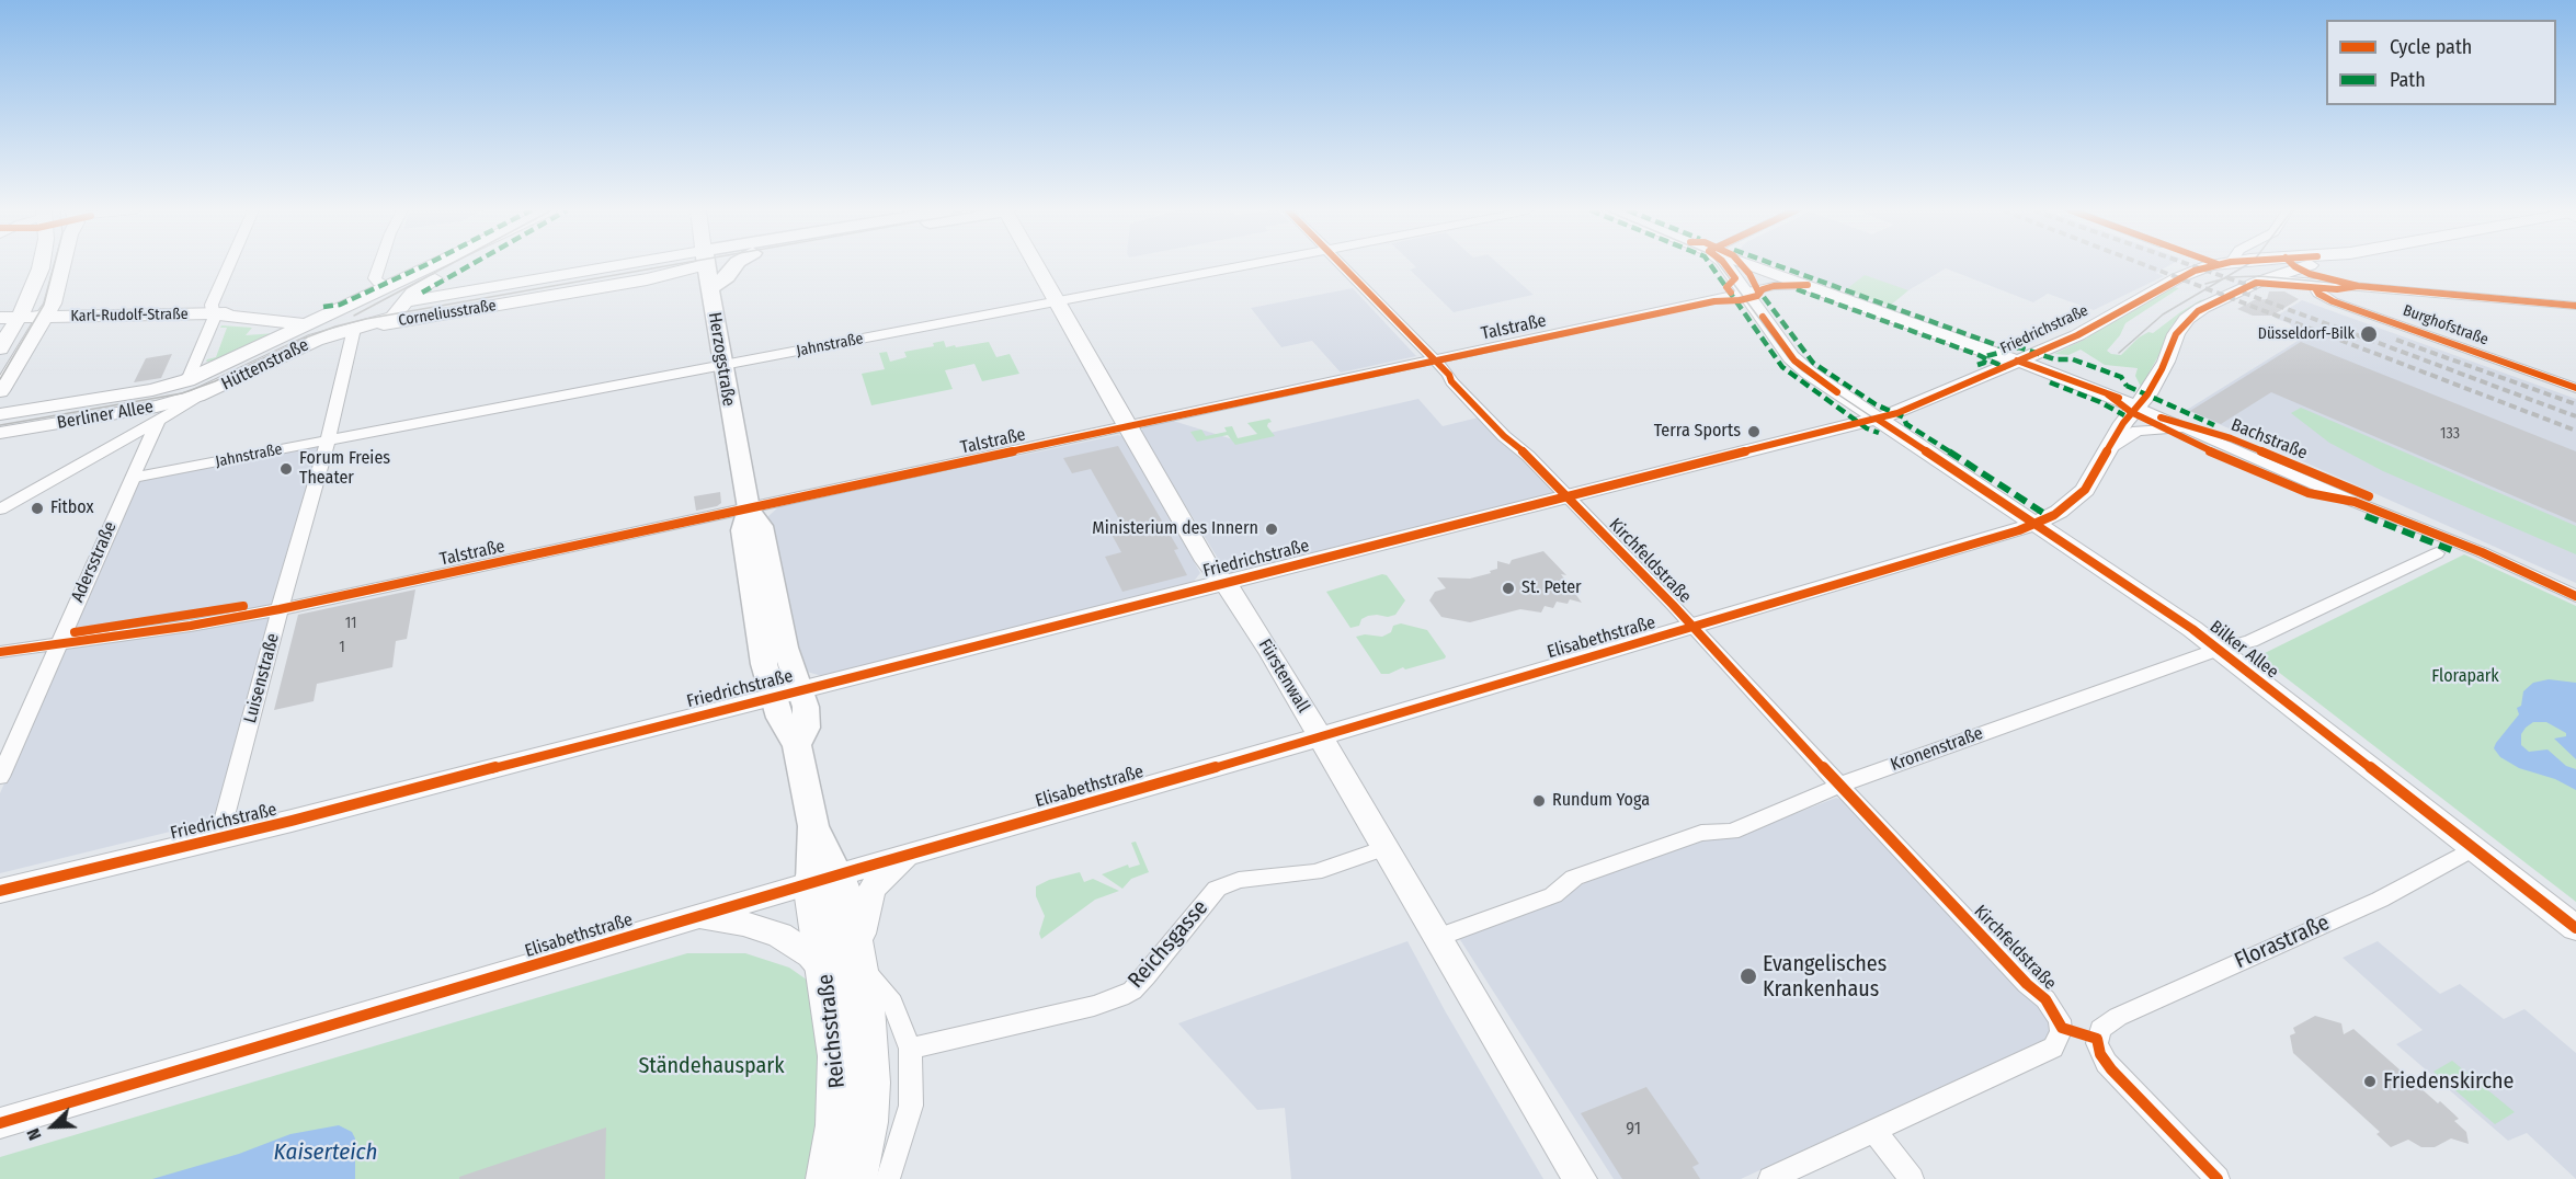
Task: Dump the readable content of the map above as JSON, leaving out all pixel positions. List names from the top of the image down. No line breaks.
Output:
{"streets":{"highway":["Reichsstraße"],"main road":["Corneliusstraße","Karl-Rudolf-Straße","Friedrichstraße","Herzogstraße","Hüttenstraße","Berliner Allee","Bachstraße","Elisabethstraße","Bilker Allee","Fürstenwall"],"street":["Burghofstraße","Talstraße","Jahnstraße","Kirchfeldstraße","Adersstraße","Luisenstraße","Kronenstraße","Florastraße","Reichsgasse"]},"crossings":[["Corneliusstraße","Karl-Rudolf-Straße"],["Corneliusstraße","Hüttenstraße"],["Corneliusstraße","Luisenstraße"],["Karl-Rudolf-Straße","Hüttenstraße"],["Karl-Rudolf-Straße","Luisenstraße"],["Talstraße","Herzogstraße"],["Talstraße","Bachstraße"],["Talstraße","Kirchfeldstraße"],["Talstraße","Adersstraße"],["Talstraße","Bilker Allee"],["Talstraße","Fürstenwall"],["Talstraße","Luisenstraße"],["Friedrichstraße","Herzogstraße"],["Friedrichstraße","Bachstraße"],["Friedrichstraße","Kirchfeldstraße"],["Friedrichstraße","Bilker Allee"],["Friedrichstraße","Fürstenwall"],["Friedrichstraße","Luisenstraße"],["Jahnstraße","Herzogstraße"],["Jahnstraße","Adersstraße"],["Jahnstraße","Fürstenwall"],["Jahnstraße","Luisenstraße"],["Herzogstraße","Elisabethstraße"],["Herzogstraße","Reichsstraße"],["Hüttenstraße","Berliner Allee"],["Hüttenstraße","Adersstraße"],["Hüttenstraße","Luisenstraße"],["Bachstraße","Elisabethstraße"],["Kirchfeldstraße","Elisabethstraße"],["Kirchfeldstraße","Kronenstraße"],["Elisabethstraße","Bilker Allee"],["Elisabethstraße","Fürstenwall"],["Elisabethstraße","Reichsstraße"],["Bilker Allee","Kronenstraße"],["Bilker Allee","Florastraße"],["Fürstenwall","Kronenstraße"],["Fürstenwall","Reichsgasse"],["Reichsgasse","Reichsstraße"]],"water":["Kaiserteich"],"parks":["Florapark","Ständehauspark"],"places":["Düsseldorf-Bilk","Terra Sports","Forum Freies Theater","Fitbox","Ministerium des Innern","St. Peter","Rundum Yoga","Evangelisches Krankenhaus","Friedenskirche"],"house_numbers":["133","11","1","91"],"legend":["Cycle path","Path"],"north":"bottom left"}
